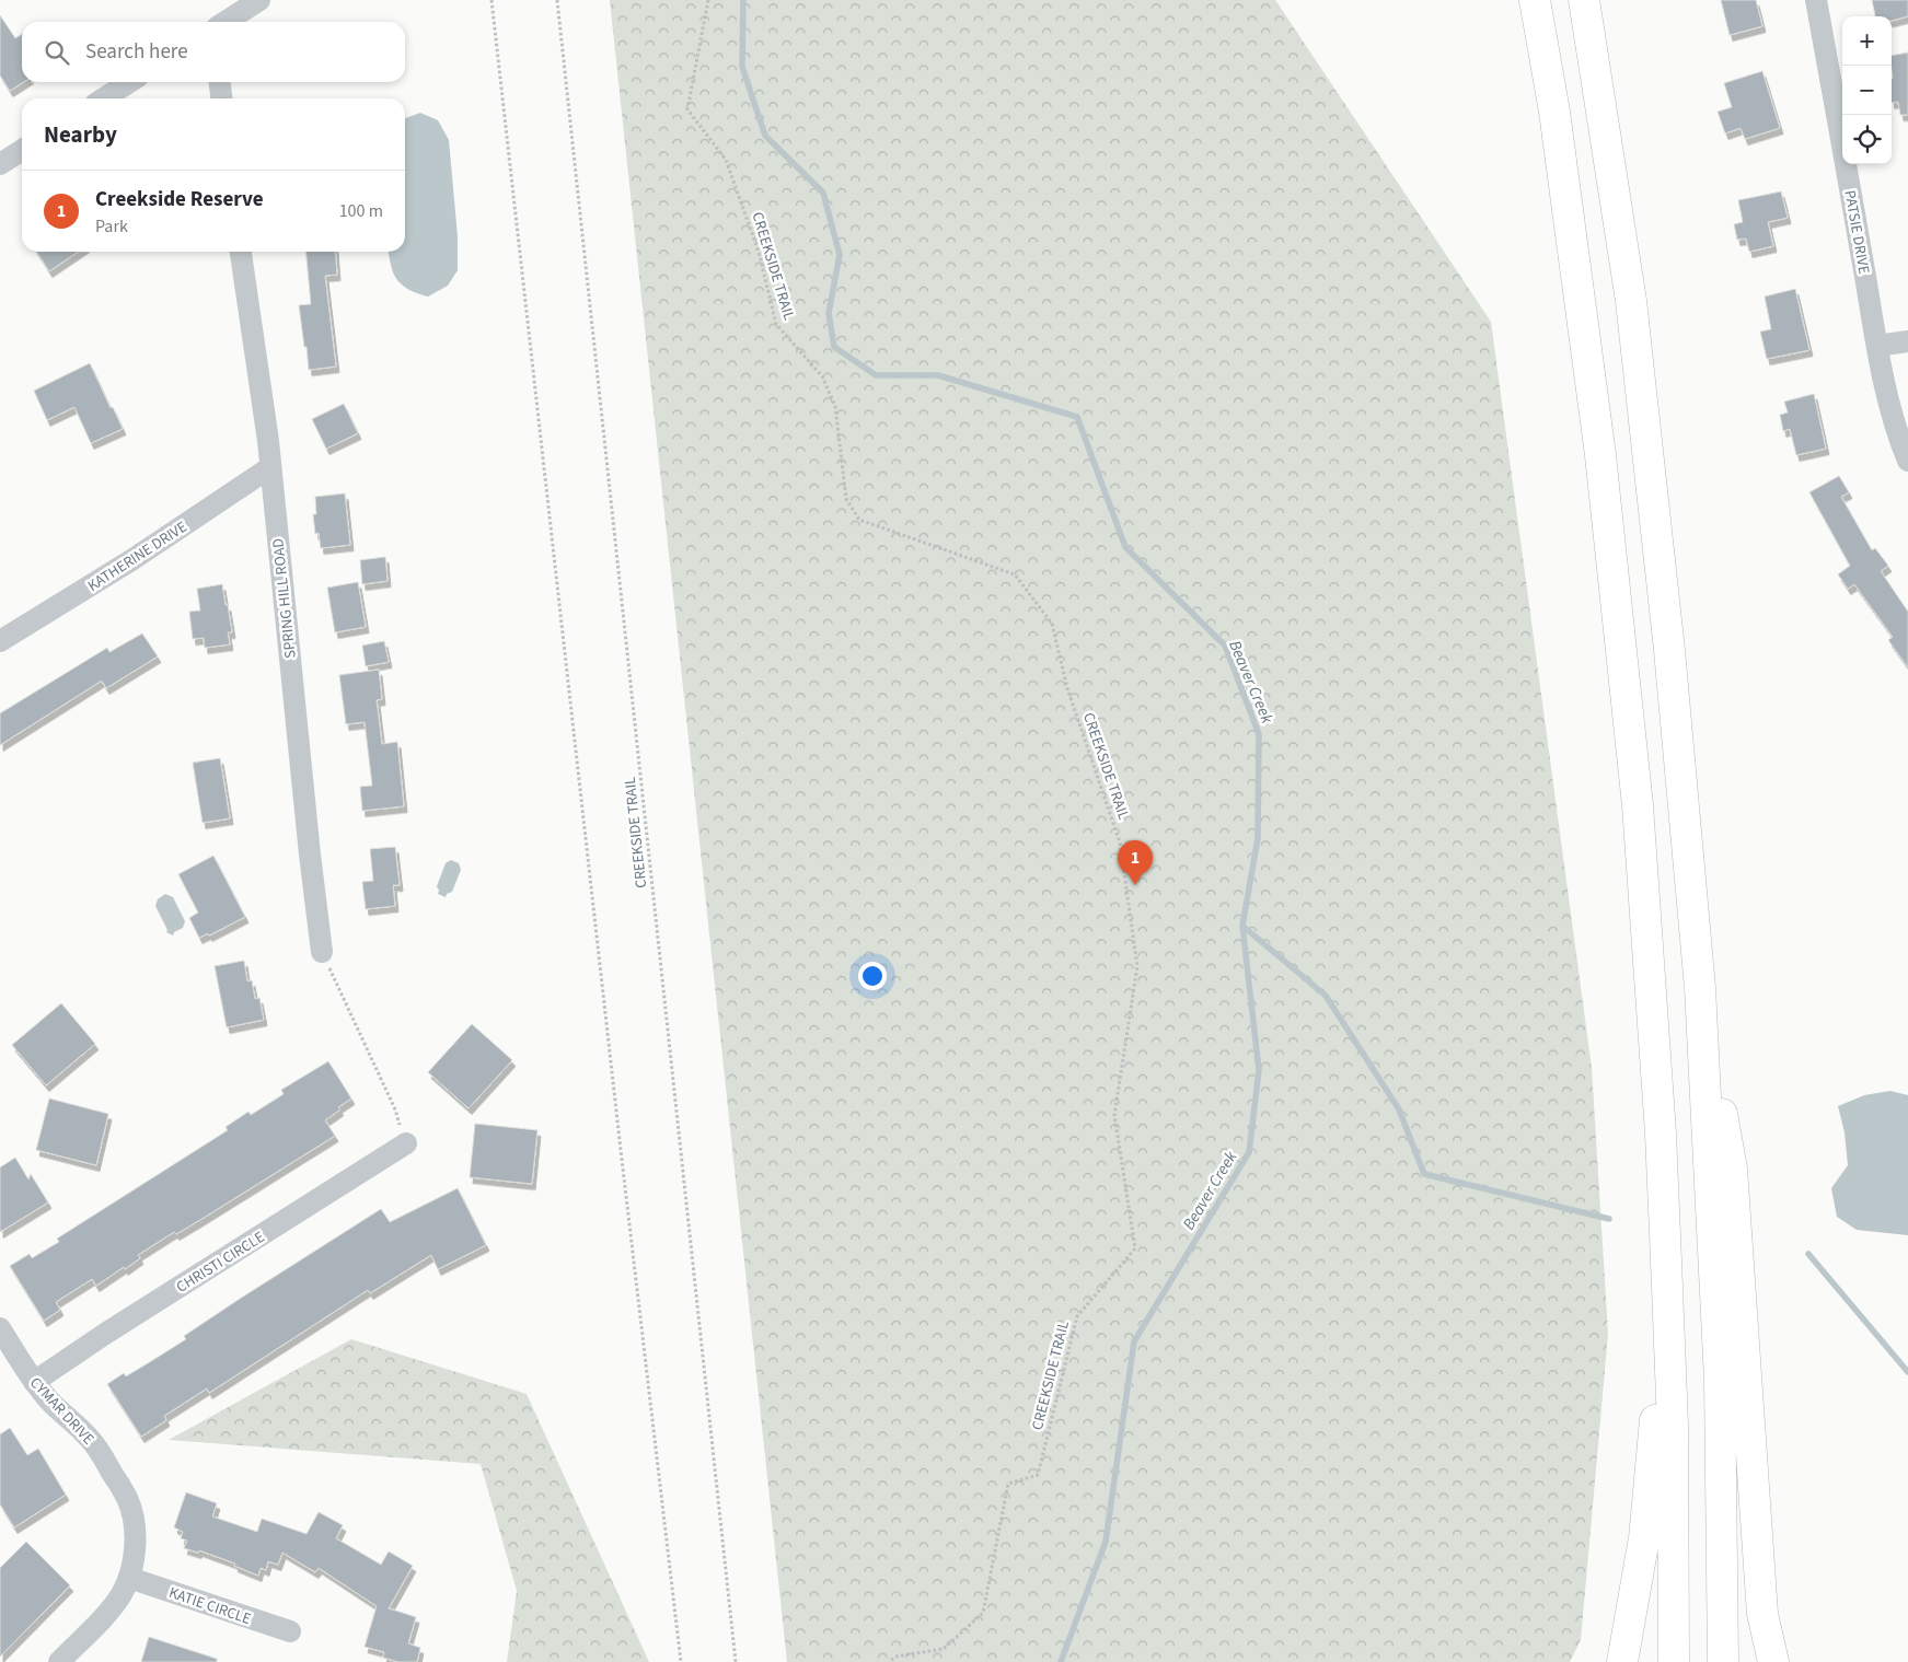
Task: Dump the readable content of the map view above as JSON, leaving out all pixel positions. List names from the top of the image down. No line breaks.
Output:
{"streets":{"street":["PATSIE DRIVE","KATHERINE DRIVE","SPRING HILL ROAD","CHRISTI CIRCLE","CYMAR DRIVE","KATIE CIRCLE"],"path":["CREEKSIDE TRAIL"]},"crossings":[["KATHERINE DRIVE","SPRING HILL ROAD"],["CHRISTI CIRCLE","CYMAR DRIVE"],["CYMAR DRIVE","KATIE CIRCLE"]],"water":["Beaver Creek"],"page":{"map_buttons":["+","−"],"search":"Search here","heading":"Nearby","list":[{"mark":"1","name":"Creekside Reserve","note":"Park","value":"100 m"}],"pins":"1"}}
